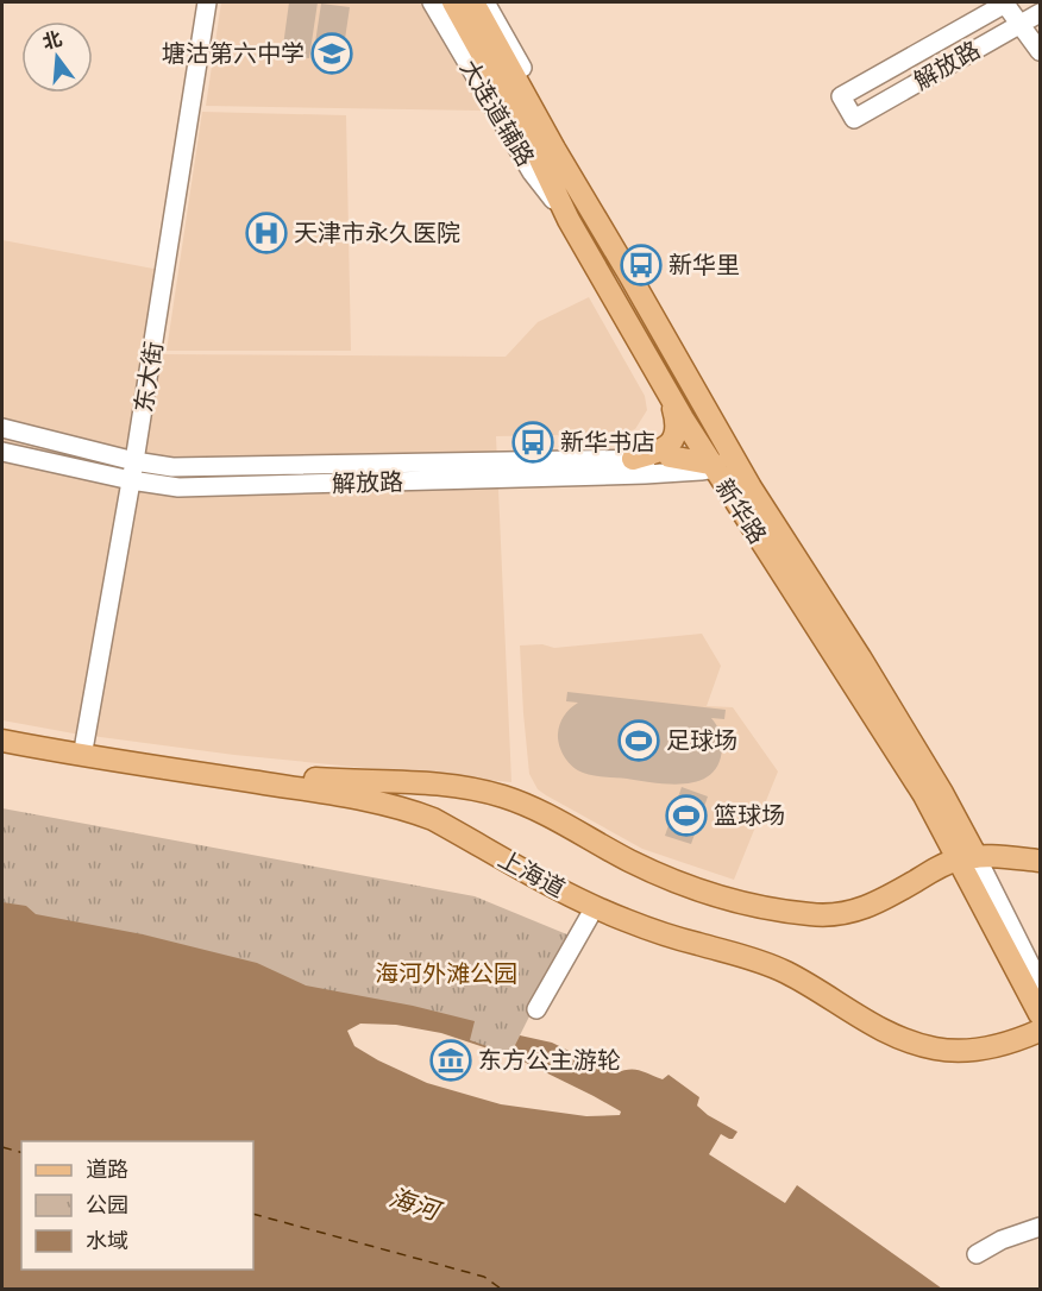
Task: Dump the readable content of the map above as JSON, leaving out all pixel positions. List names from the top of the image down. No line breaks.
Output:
{"streets":{"main road":["新华路","上海道"],"street":["解放路","大连道辅路","东大街"]},"crossings":[["解放路","东大街"],["大连道辅路","新华路"]],"water":["海河"],"parks":["海河外滩公园"],"places":{"school or university":["塘沽第六中学"],"hospital":["天津市永久医院"],"bus stop":["新华里","新华书店"],"sports":["足球场","篮球场"],"museum":["东方公主游轮"]},"legend":["道路","公园","水域"],"north":"top"}
